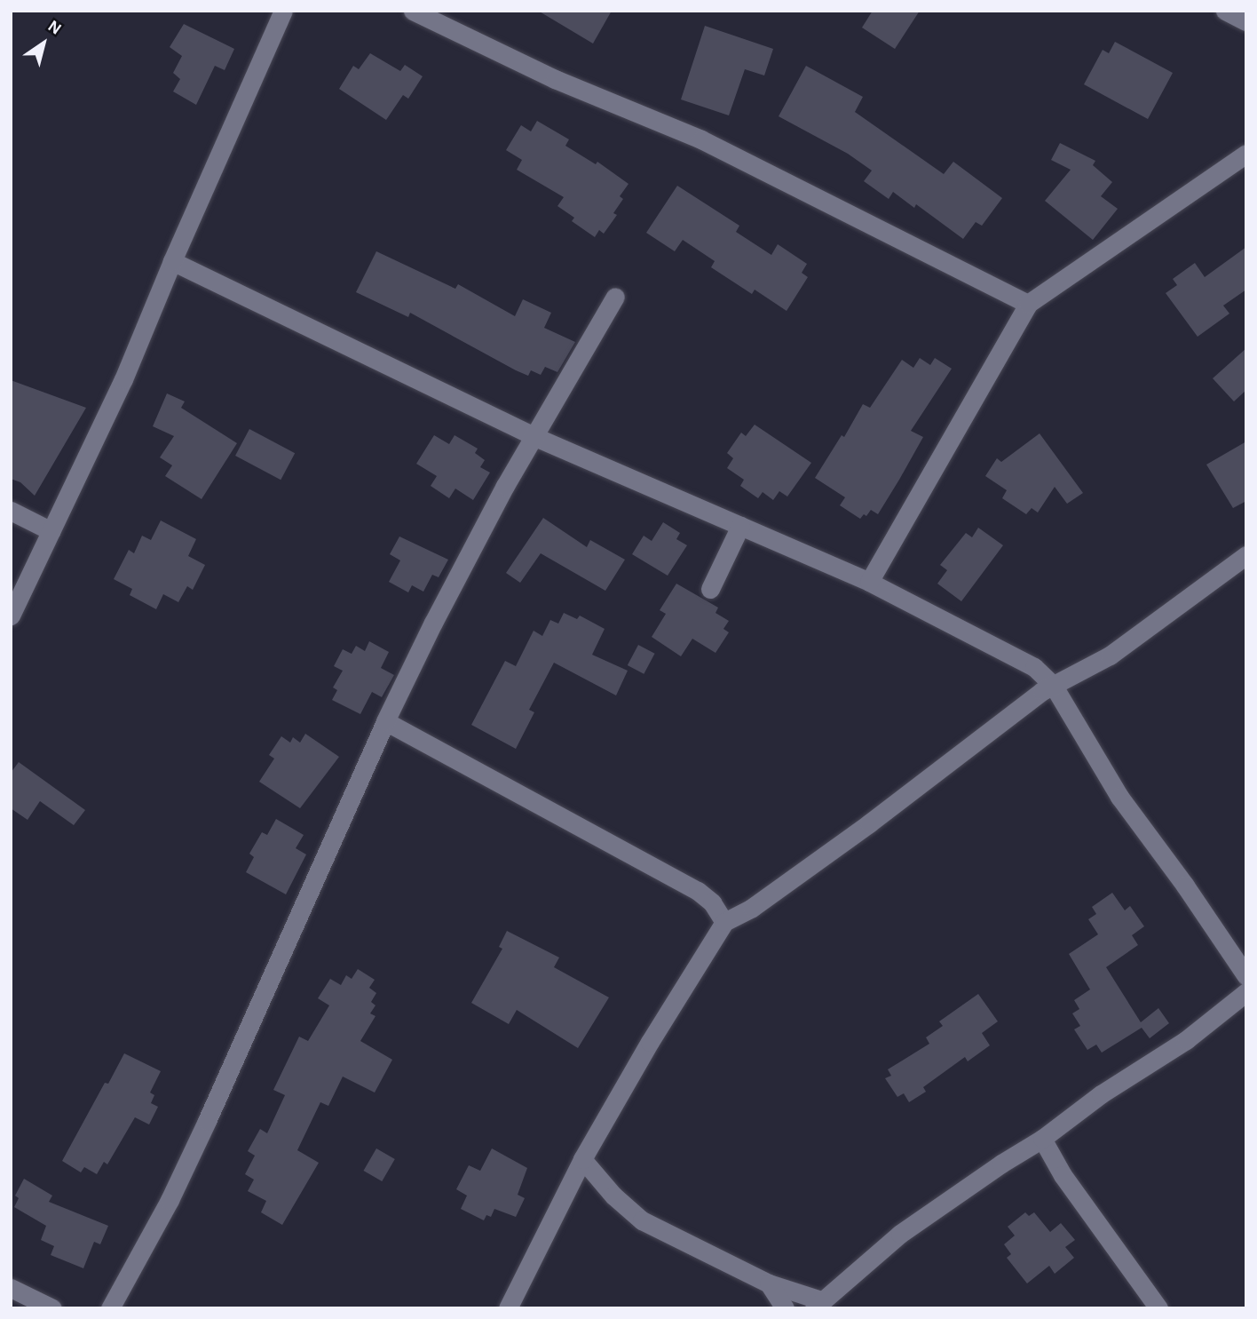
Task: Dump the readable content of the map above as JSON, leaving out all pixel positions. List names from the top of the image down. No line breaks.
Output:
{"north":"top right"}
